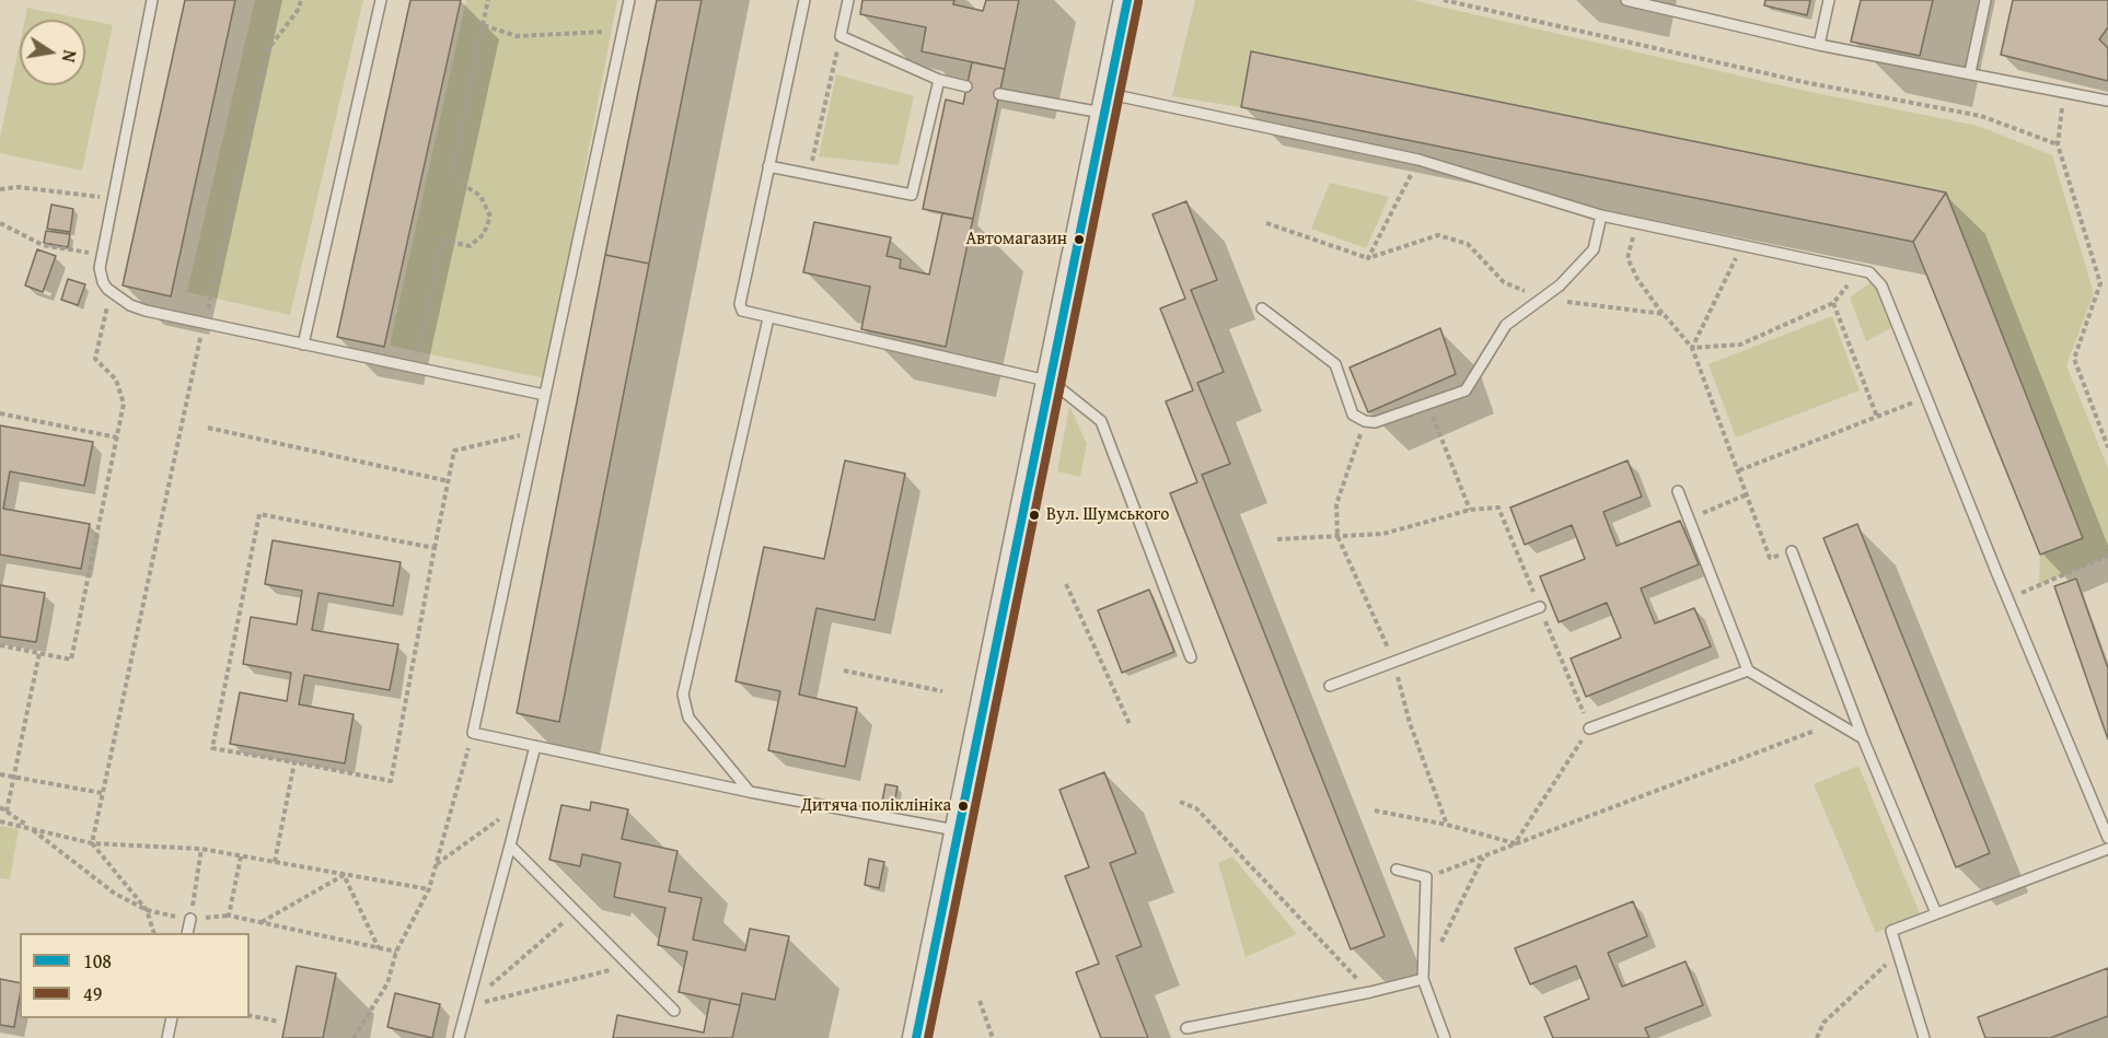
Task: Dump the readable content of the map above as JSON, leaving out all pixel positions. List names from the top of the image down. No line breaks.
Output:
{"places":["Автомагазин","Вул. Шумського","Дитяча поліклініка"],"lines":["transit line 108","transit line 49"],"legend":["108","49"],"north":"right"}
